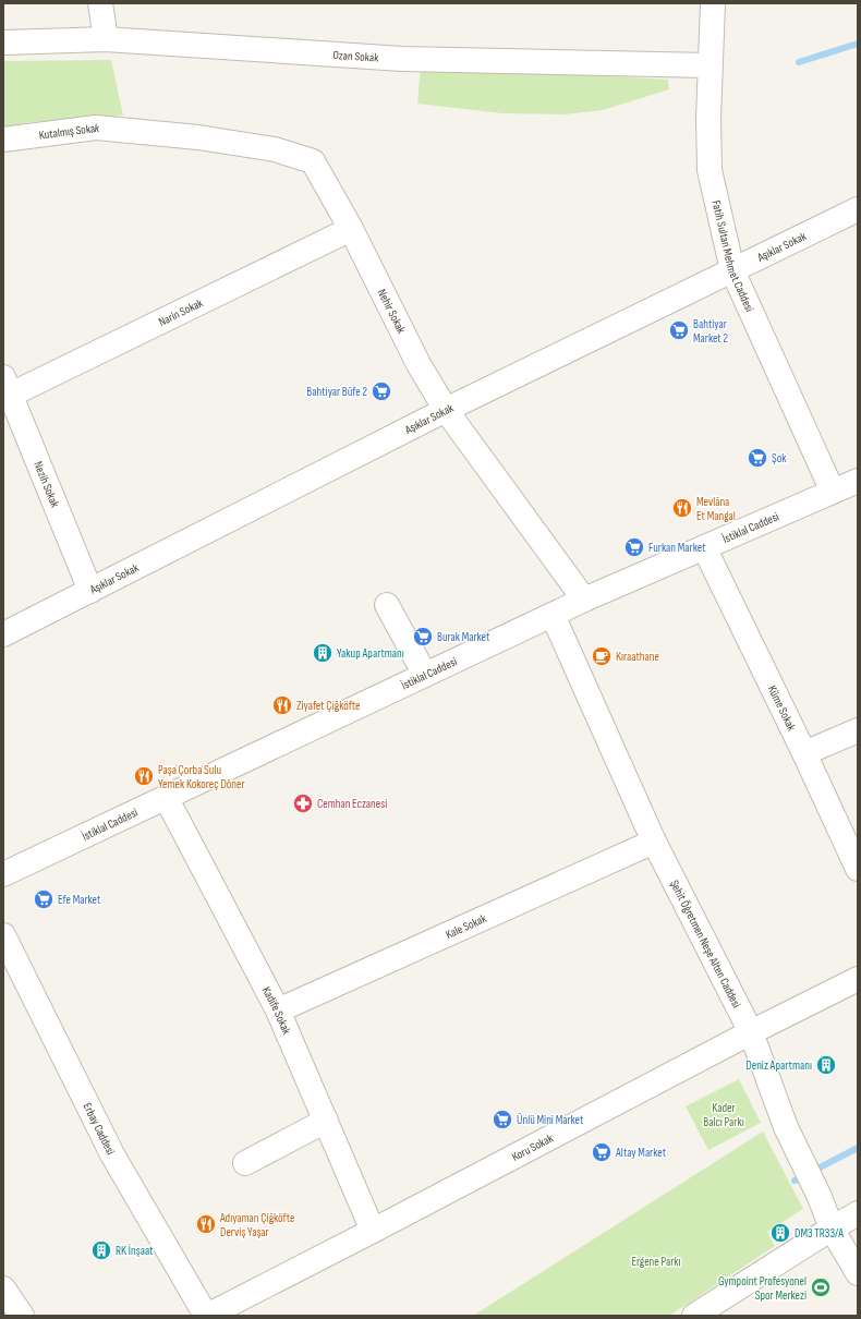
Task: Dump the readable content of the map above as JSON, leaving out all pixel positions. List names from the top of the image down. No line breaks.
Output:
{"streets":{"street":["Ozan Sokak","Kutalmış Sokak","Aşıklar Sokak","Fatih Sultan Mehmet Caddesi","Nehir Sokak","Narin Sokak","Nezih Sokak","İstiklal Caddesi","Küme Sokak","Kale Sokak","Şehit Öğretmen Neşe Alten Caddesi","Kadife Sokak","Erbay Caddesi","Koru Sokak"]},"crossings":[["Ozan Sokak","Fatih Sultan Mehmet Caddesi"],["Kutalmış Sokak","Nehir Sokak"],["Aşıklar Sokak","Fatih Sultan Mehmet Caddesi"],["Aşıklar Sokak","Nehir Sokak"],["Aşıklar Sokak","Nezih Sokak"],["Fatih Sultan Mehmet Caddesi","İstiklal Caddesi"],["Nehir Sokak","Narin Sokak"],["Nehir Sokak","İstiklal Caddesi"],["Narin Sokak","Nezih Sokak"],["İstiklal Caddesi","Küme Sokak"],["İstiklal Caddesi","Şehit Öğretmen Neşe Alten Caddesi"],["İstiklal Caddesi","Kadife Sokak"],["Kale Sokak","Şehit Öğretmen Neşe Alten Caddesi"],["Kale Sokak","Kadife Sokak"],["Şehit Öğretmen Neşe Alten Caddesi","Koru Sokak"],["Kadife Sokak","Koru Sokak"],["Erbay Caddesi","Koru Sokak"]],"parks":["Kader Balcı Parkı","Ergene Parkı"],"places":{"supermarket":["Bahtiyar Market 2","Bahtiyar Büfe 2","Şok","Furkan Market","Burak Market","Efe Market","Ünlü Mini Market","Altay Market"],"restaurant":["Mevlâna Et Mangal","Ziyafet Çiğköfte","Paşa Çorba Sulu Yemek Kokoreç Döner","Adıyaman Çiğköfte Derviş Yaşar"],"building":["Yakup Apartmanı","Deniz Apartmanı","DM3 TR33/A","RK İnşaat"],"cafe":["Kıraathane"],"pharmacy":["Cemhan Eczanesi"],"sports":["Gympoint Profesyonel Spor Merkezi"]}}
